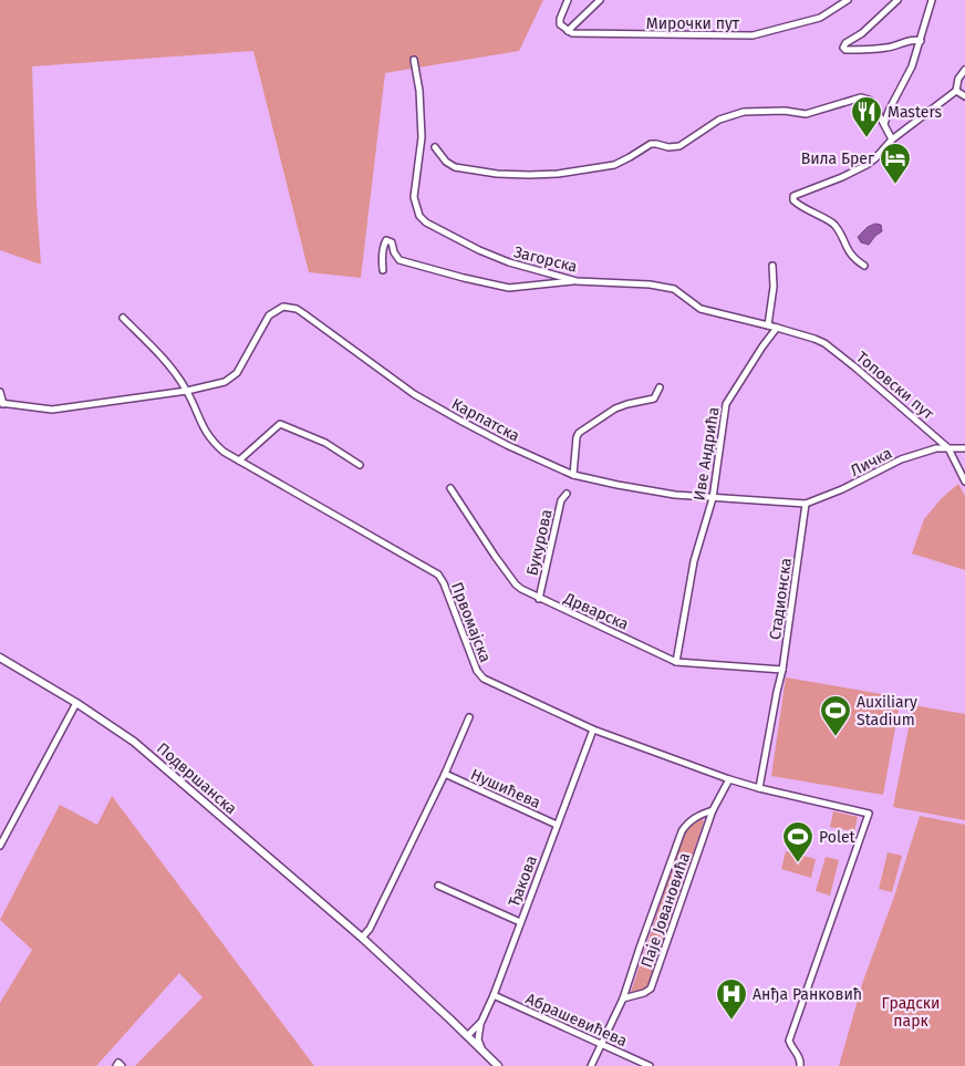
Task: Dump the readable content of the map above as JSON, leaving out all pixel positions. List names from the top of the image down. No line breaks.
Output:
{"streets":{"street":["Мирочки пут","Загорска","Топовски пут","Карпатска","Иве Андрића","Личка","Букурова","Стадионска","Дрварска","Првомајска","Подвршанска","Нушићева","Ђакова","Паје Јовановића","Абрашевићева"]},"crossings":[["Загорска","Топовски пут"],["Загорска","Иве Андрића"],["Топовски пут","Личка"],["Карпатска","Иве Андрића"],["Карпатска","Првомајска"],["Иве Андрића","Дрварска"],["Личка","Стадионска"],["Букурова","Дрварска"],["Стадионска","Дрварска"],["Стадионска","Првомајска"],["Првомајска","Ђакова"],["Првомајска","Паје Јовановића"],["Подвршанска","Ђакова"],["Нушићева","Ђакова"],["Ђакова","Абрашевићева"],["Паје Јовановића","Абрашевићева"]],"parks":["Градски парк"],"places":{"restaurant":["Masters"],"hotel":["Вила Брег"],"sports":["Auxiliary Stadium","Polet"],"hospital":["Анђа Ранковић"]}}
